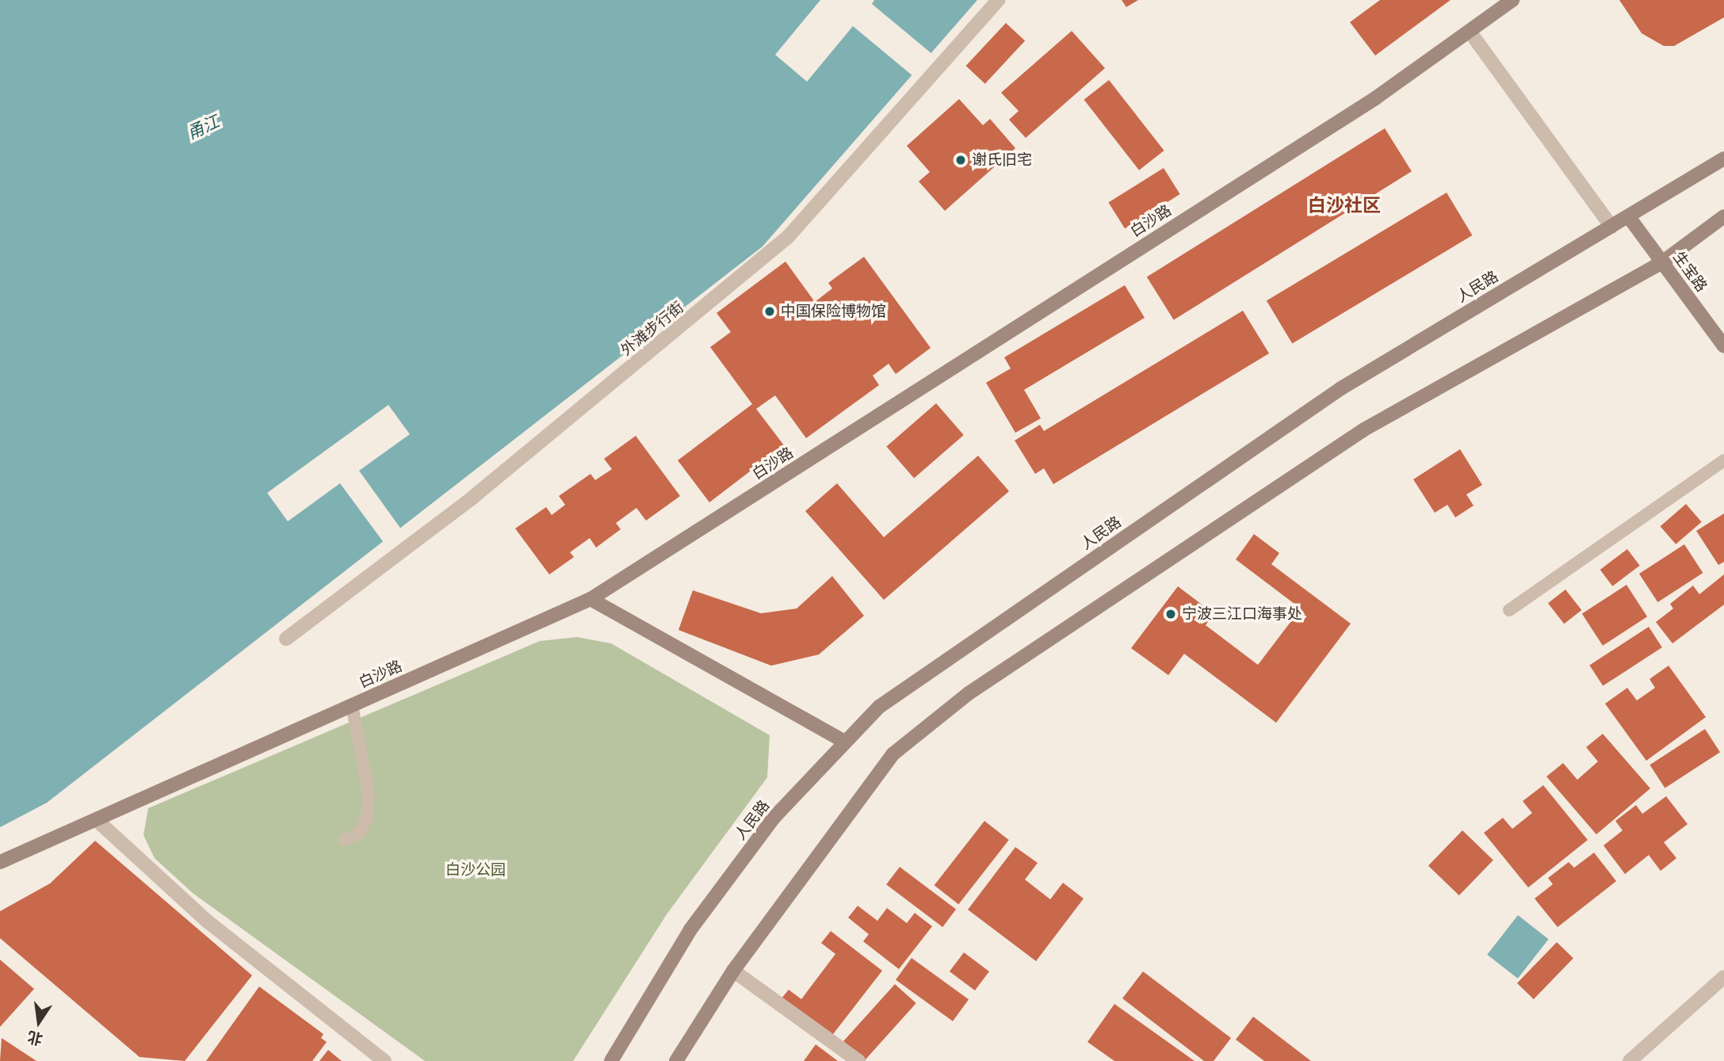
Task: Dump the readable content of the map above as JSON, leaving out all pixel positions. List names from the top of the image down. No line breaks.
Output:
{"streets":{"main road":["白沙路","生宝路","人民路"],"street":["外滩步行街"]},"crossings":[["生宝路","人民路"]],"districts":["白沙社区"],"water":["甬江"],"parks":["白沙公园"],"places":["谢氏旧宅","中国保险博物馆","宁波三江口海事处"],"north":"bottom"}
